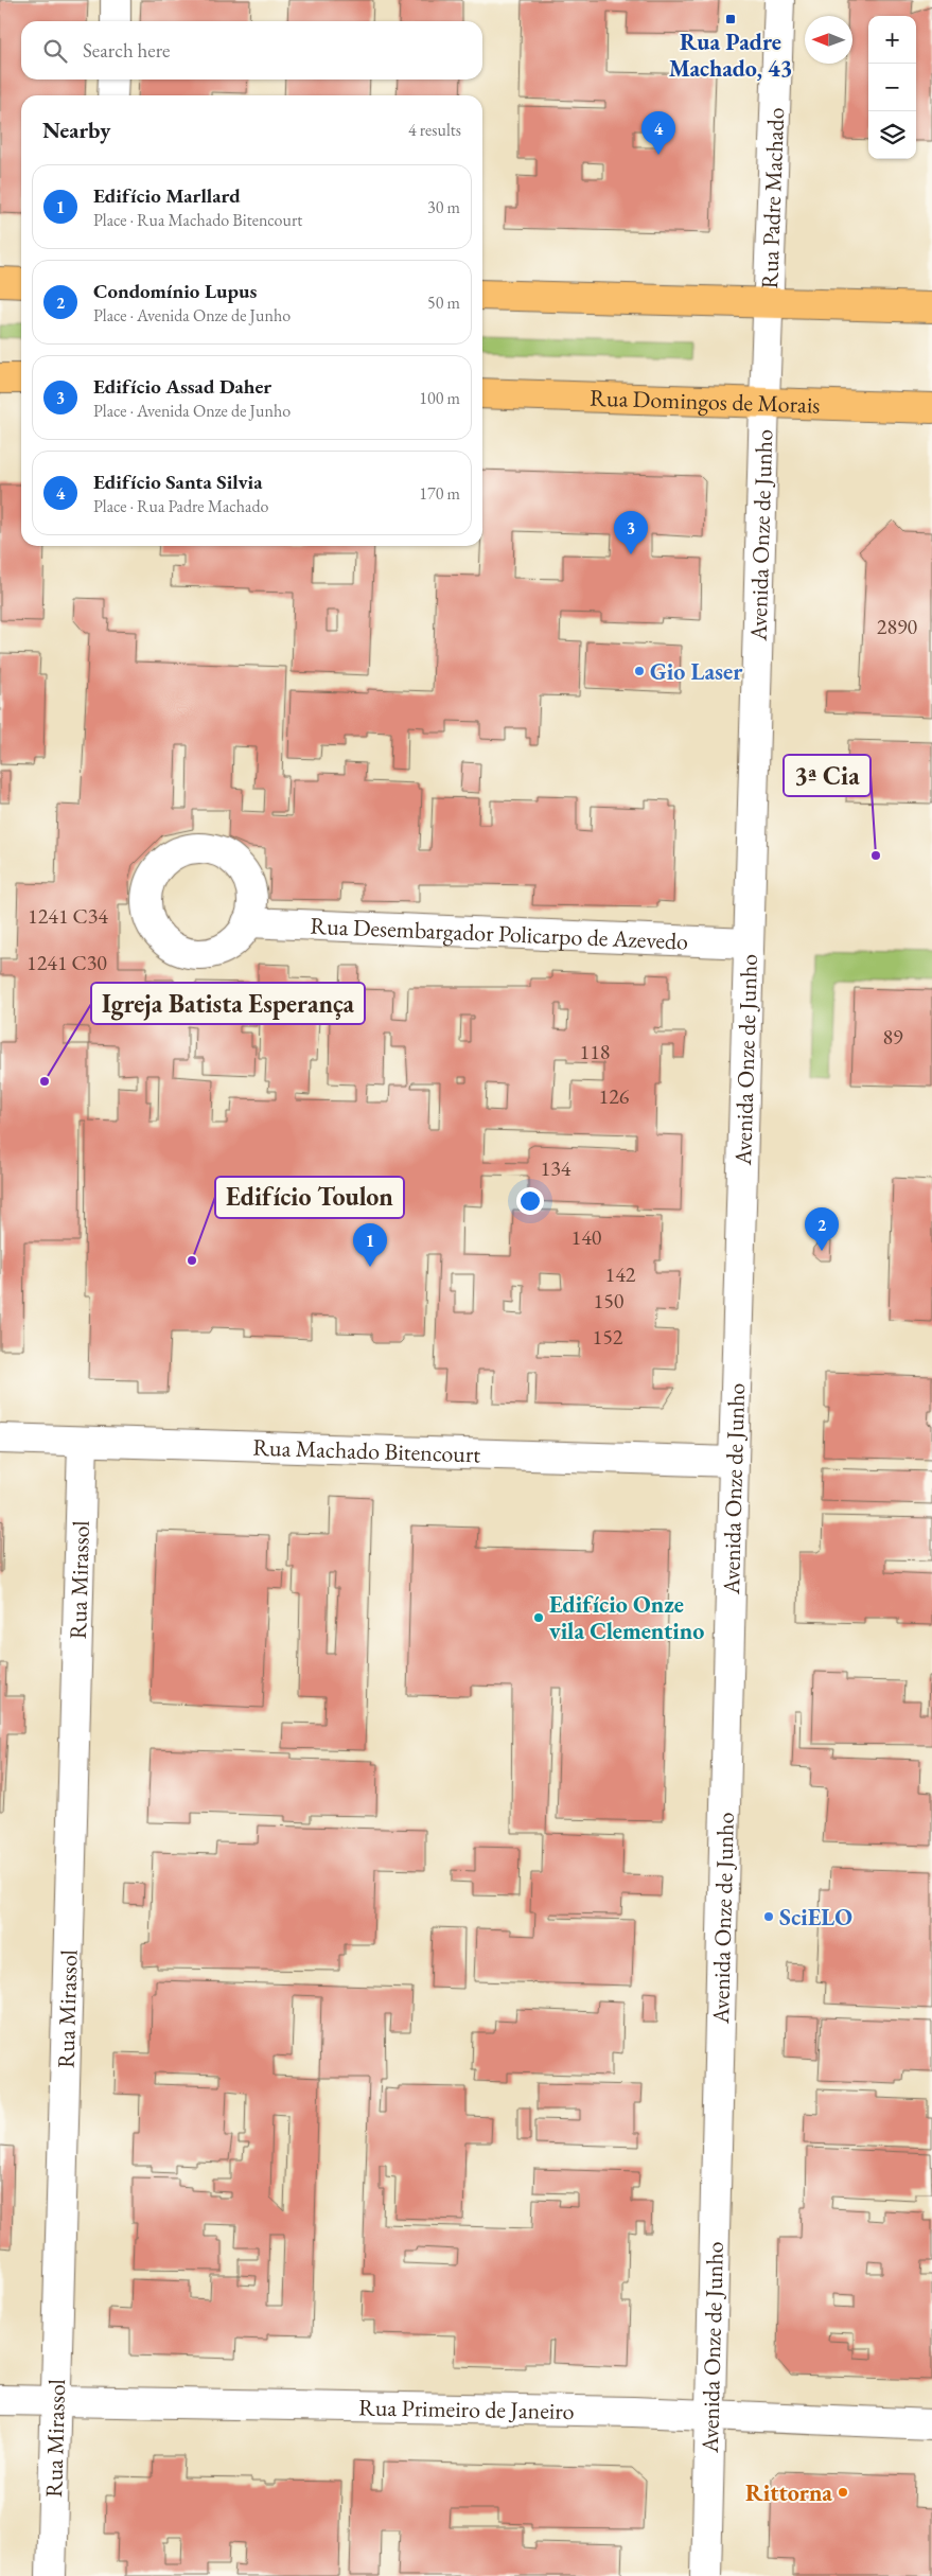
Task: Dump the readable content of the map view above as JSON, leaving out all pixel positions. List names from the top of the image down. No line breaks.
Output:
{"streets":{"main road":["Rua Domingos de Morais"],"street":["Rua Padre Machado","Avenida Onze de Junho","Rua Desembargador Policarpo de Azevedo","Rua Machado Bitencourt","Rua Mirassol","Rua Primeiro de Janeiro"]},"crossings":[["Rua Padre Machado","Rua Domingos de Morais"],["Rua Padre Machado","Avenida Onze de Junho"],["Rua Domingos de Morais","Avenida Onze de Junho"],["Avenida Onze de Junho","Rua Desembargador Policarpo de Azevedo"],["Avenida Onze de Junho","Rua Machado Bitencourt"],["Avenida Onze de Junho","Rua Primeiro de Janeiro"],["Rua Machado Bitencourt","Rua Mirassol"],["Rua Mirassol","Rua Primeiro de Janeiro"]],"places":{"transit":["Rua Padre Machado, 43"],"other":["Gio Laser","3ª Cia","Igreja Batista Esperança","Edifício Toulon","Edifício Onze vila Clementino","SciELO","Rittorna"]},"house_numbers":["2890","1241 C34","1241 C30","89","118","126","134","140","142","150","152"],"north":"left","page":{"map_buttons":["+","−"],"search":"Search here","heading":["Nearby","4 results"],"pins":["4","3","2","1"],"list":[{"mark":"1","name":"Edifício Marllard","note":"Place · Rua Machado Bitencourt","value":"30 m"},{"mark":"2","name":"Condomínio Lupus","note":"Place · Avenida Onze de Junho","value":"50 m"},{"mark":"3","name":"Edifício Assad Daher","note":"Place · Avenida Onze de Junho","value":"100 m"},{"mark":"4","name":"Edifício Santa Silvia","note":"Place · Rua Padre Machado","value":"170 m"}]}}
